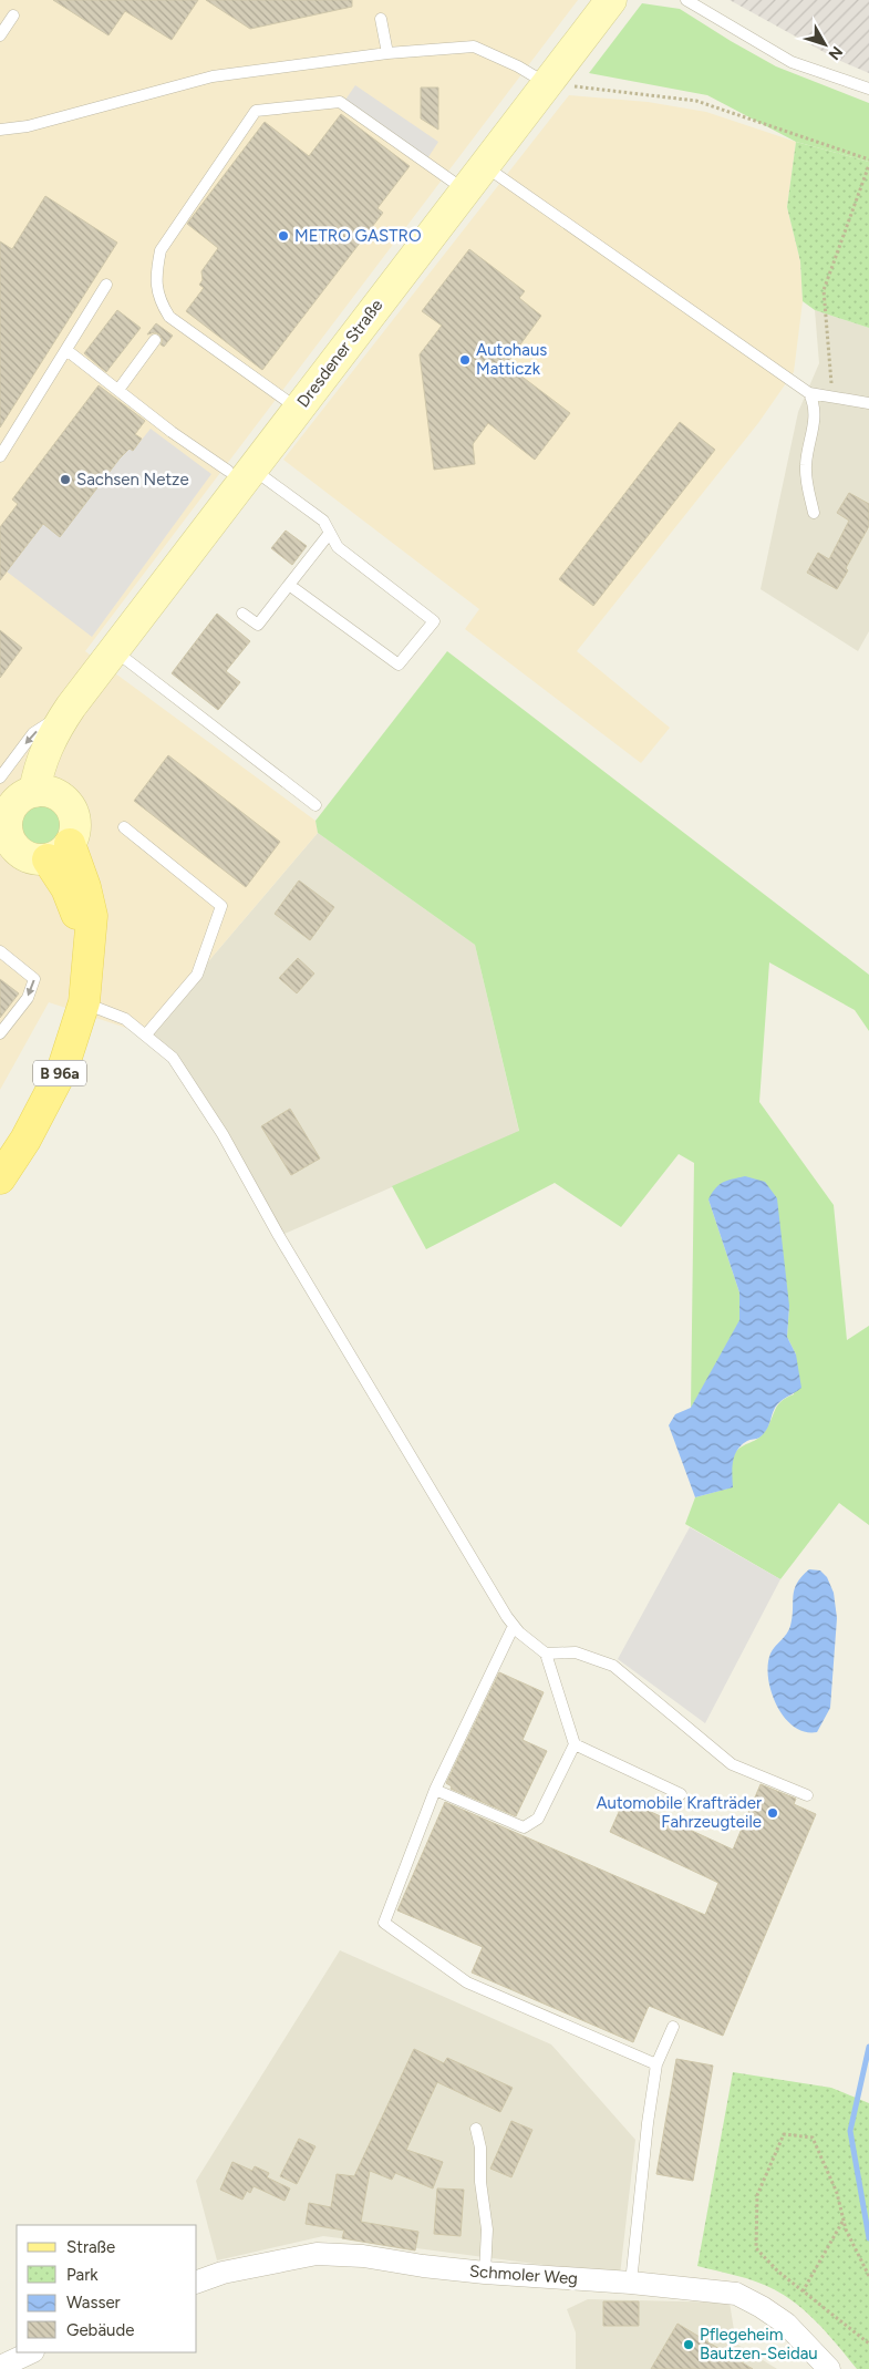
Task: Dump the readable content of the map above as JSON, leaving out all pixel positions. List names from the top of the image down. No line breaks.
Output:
{"streets":{"main road":["Dresdener Straße","B 96a"],"street":["Schmoler Weg"]},"crossings":[["Dresdener Straße","B 96a"]],"places":["METRO GASTRO","Autohaus Matticzk","Sachsen Netze","Automobile Krafträder Fahrzeugteile","Pflegeheim Bautzen-Seidau"],"legend":["Straße","Park","Wasser","Gebäude"],"north":"bottom right"}
